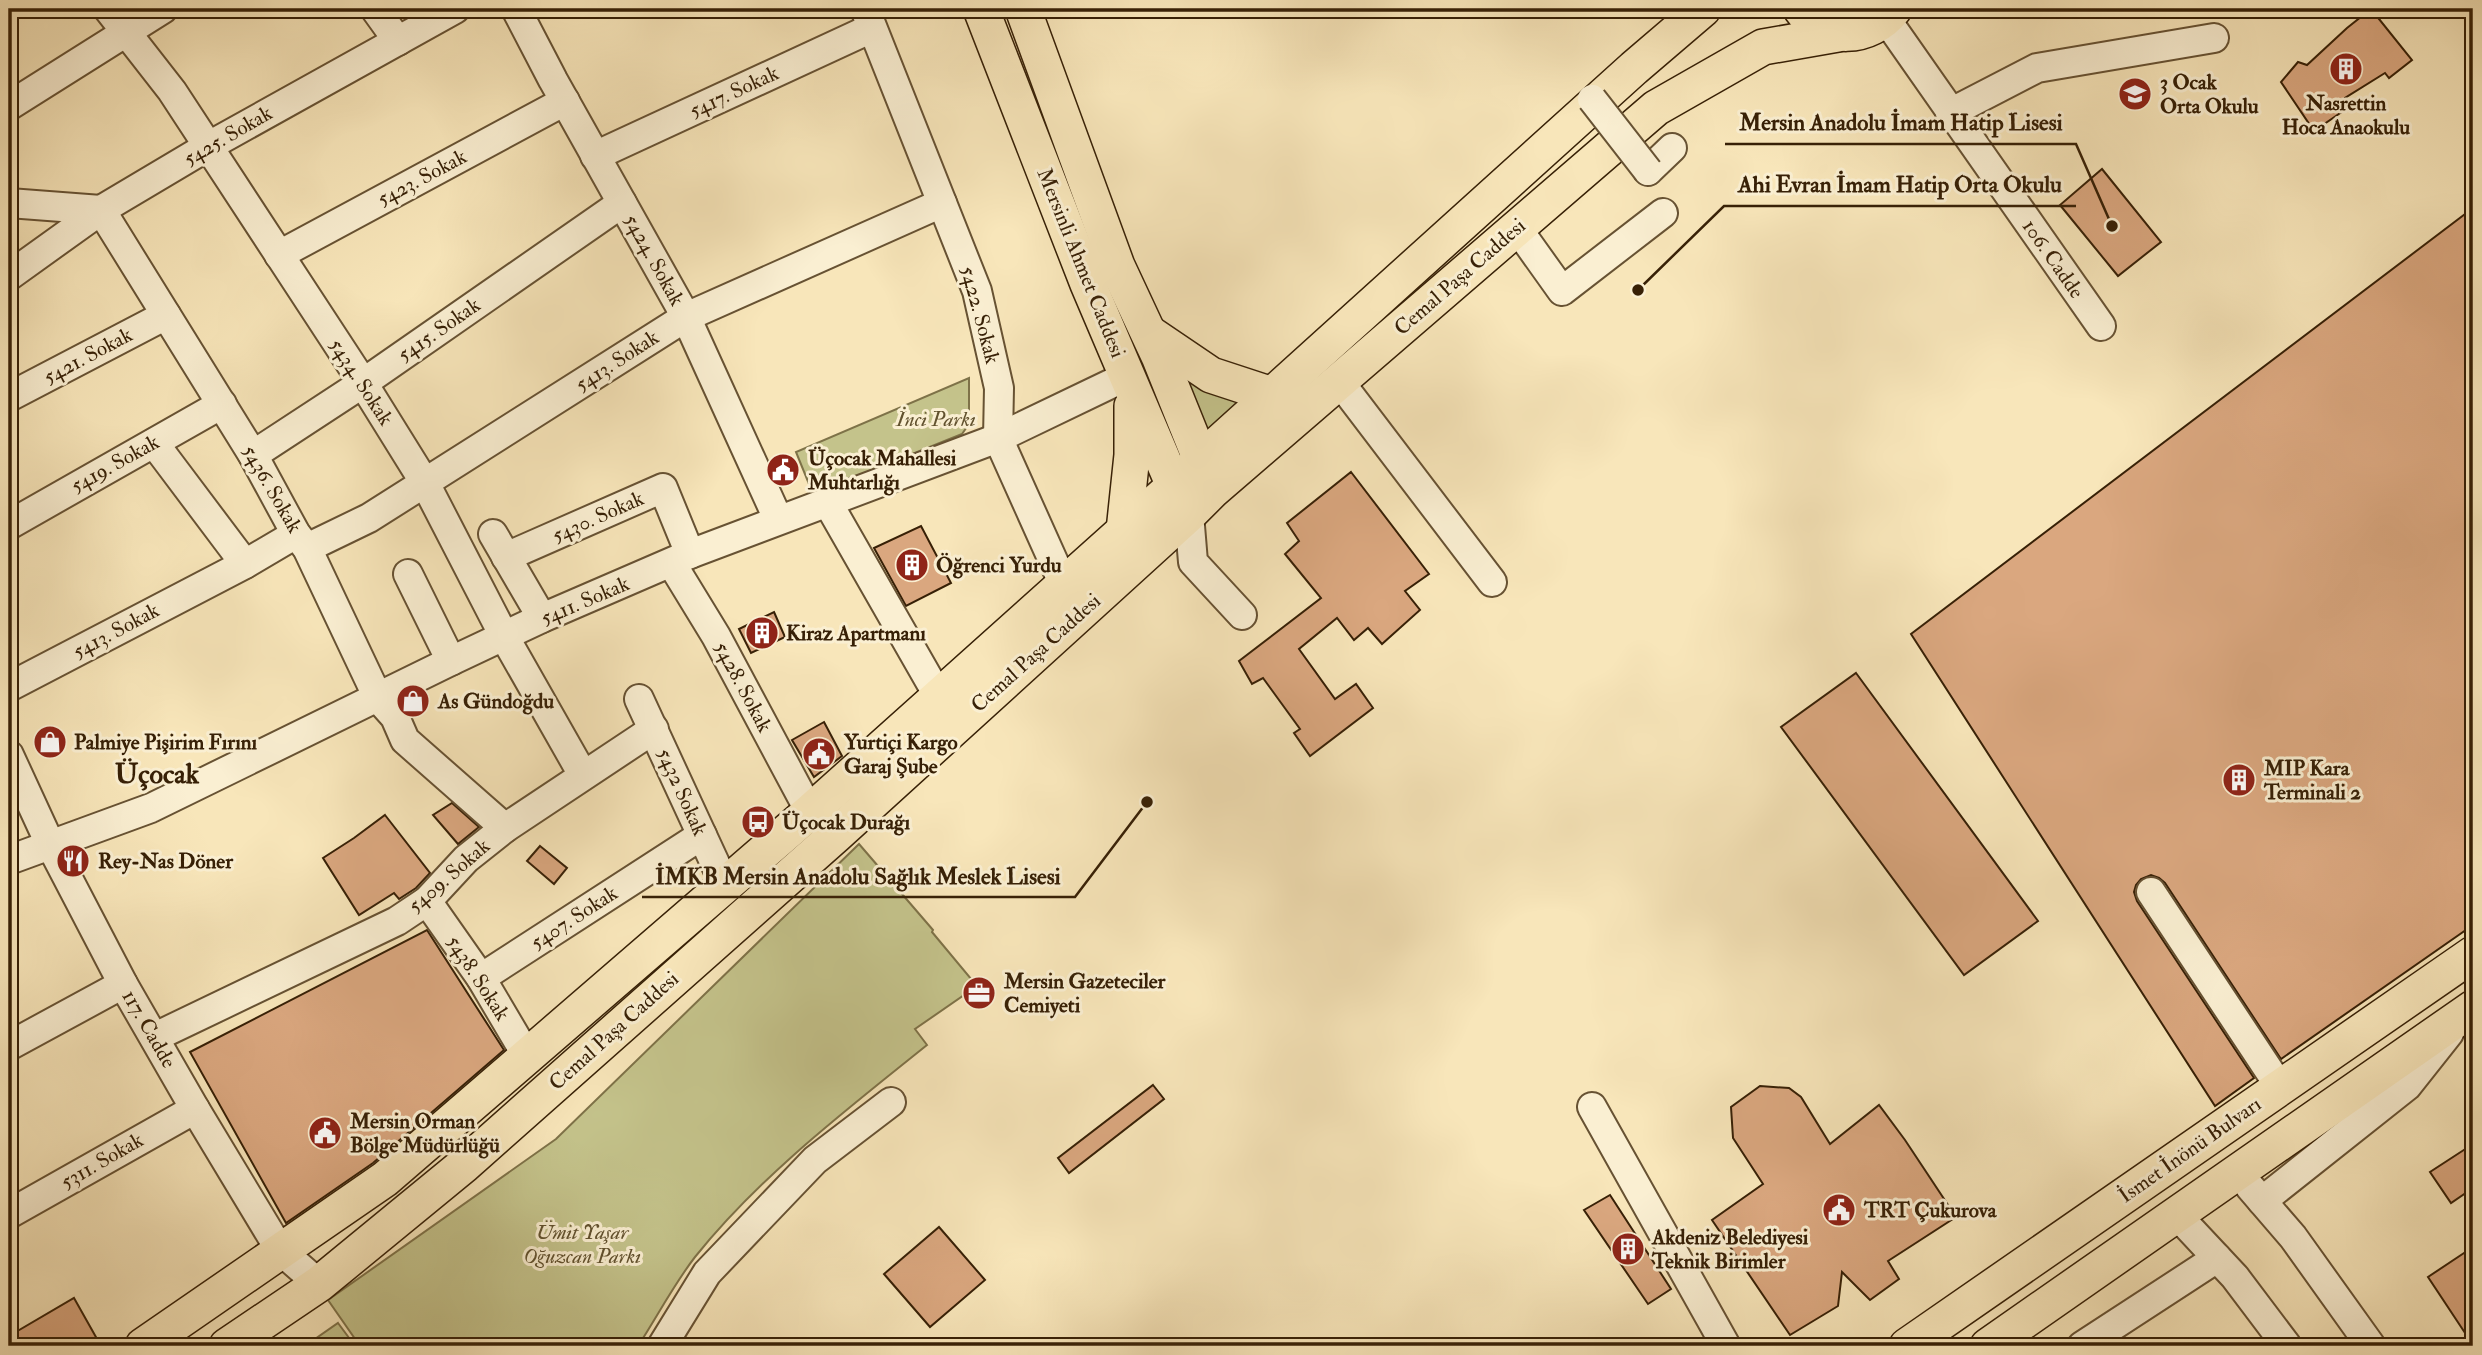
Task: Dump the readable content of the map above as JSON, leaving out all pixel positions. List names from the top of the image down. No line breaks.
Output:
{"streets":{"main road":["Mersinli Ahmet Caddesi","Cemal Paşa Caddesi","İsmet İnönü Bulvarı"],"street":["5417. Sokak","5425. Sokak","5423. Sokak","106. Cadde","5424. Sokak","5422. Sokak","5415. Sokak","5421. Sokak","5413. Sokak","5434. Sokak","5419. Sokak","5436. Sokak","5430. Sokak","5411. Sokak","5428. Sokak","5432 Sokak","5409. Sokak","5407. Sokak","5438. Sokak","117. Cadde","5311. Sokak"]},"crossings":[["5417. Sokak","5424. Sokak"],["5417. Sokak","5422. Sokak"],["5425. Sokak","5434. Sokak"],["5425. Sokak","5436. Sokak"],["5423. Sokak","5424. Sokak"],["5423. Sokak","5434. Sokak"],["106. Cadde","Cemal Paşa Caddesi"],["5424. Sokak","5415. Sokak"],["5424. Sokak","5413. Sokak"],["5424. Sokak","5411. Sokak"],["Mersinli Ahmet Caddesi","Cemal Paşa Caddesi"],["Mersinli Ahmet Caddesi","5411. Sokak"],["Cemal Paşa Caddesi","5422. Sokak"],["Cemal Paşa Caddesi","5428. Sokak"],["Cemal Paşa Caddesi","5432 Sokak"],["Cemal Paşa Caddesi","5438. Sokak"],["Cemal Paşa Caddesi","117. Cadde"],["5422. Sokak","5413. Sokak"],["5422. Sokak","5411. Sokak"],["5415. Sokak","5434. Sokak"],["5415. Sokak","5436. Sokak"],["5421. Sokak","5436. Sokak"],["5413. Sokak","5434. Sokak"],["5413. Sokak","5436. Sokak"],["5434. Sokak","5411. Sokak"],["5434. Sokak","5409. Sokak"],["5419. Sokak","5436. Sokak"],["5436. Sokak","5411. Sokak"],["5436. Sokak","5409. Sokak"],["5430. Sokak","5411. Sokak"],["5430. Sokak","5428. Sokak"],["5411. Sokak","5428. Sokak"],["5411. Sokak","117. Cadde"],["5432 Sokak","5409. Sokak"],["5432 Sokak","5407. Sokak"],["5409. Sokak","5438. Sokak"],["5409. Sokak","117. Cadde"],["5407. Sokak","5438. Sokak"],["117. Cadde","5311. Sokak"]],"districts":["Üçocak"],"parks":["İnci Parkı","Ümit Yaşar Oğuzcan Parkı"],"places":{"building":["Nasrettin Hoca Anaokulu","Öğrenci Yurdu","Kiraz Apartmanı","MIP Kara Terminali 2","Akdeniz Belediyesi Teknik Birimler"],"school or university":["3 Ocak Orta Okulu"],"other":["Mersin Anadolu İmam Hatip Lisesi","Ahi Evran İmam Hatip Orta Okulu","İMKB Mersin Anadolu Sağlık Meslek Lisesi"],"public building":["Üçocak Mahallesi Muhtarlığı","Yurtiçi Kargo Garaj Şube","Mersin Orman Bölge Müdürlüğü","TRT Çukurova"],"shop":["As Gündoğdu","Palmiye Pişirim Fırını"],"bus stop":["Üçocak Durağı"],"restaurant":["Rey-Nas Döner"],"office":["Mersin Gazeteciler Cemiyeti"]}}
